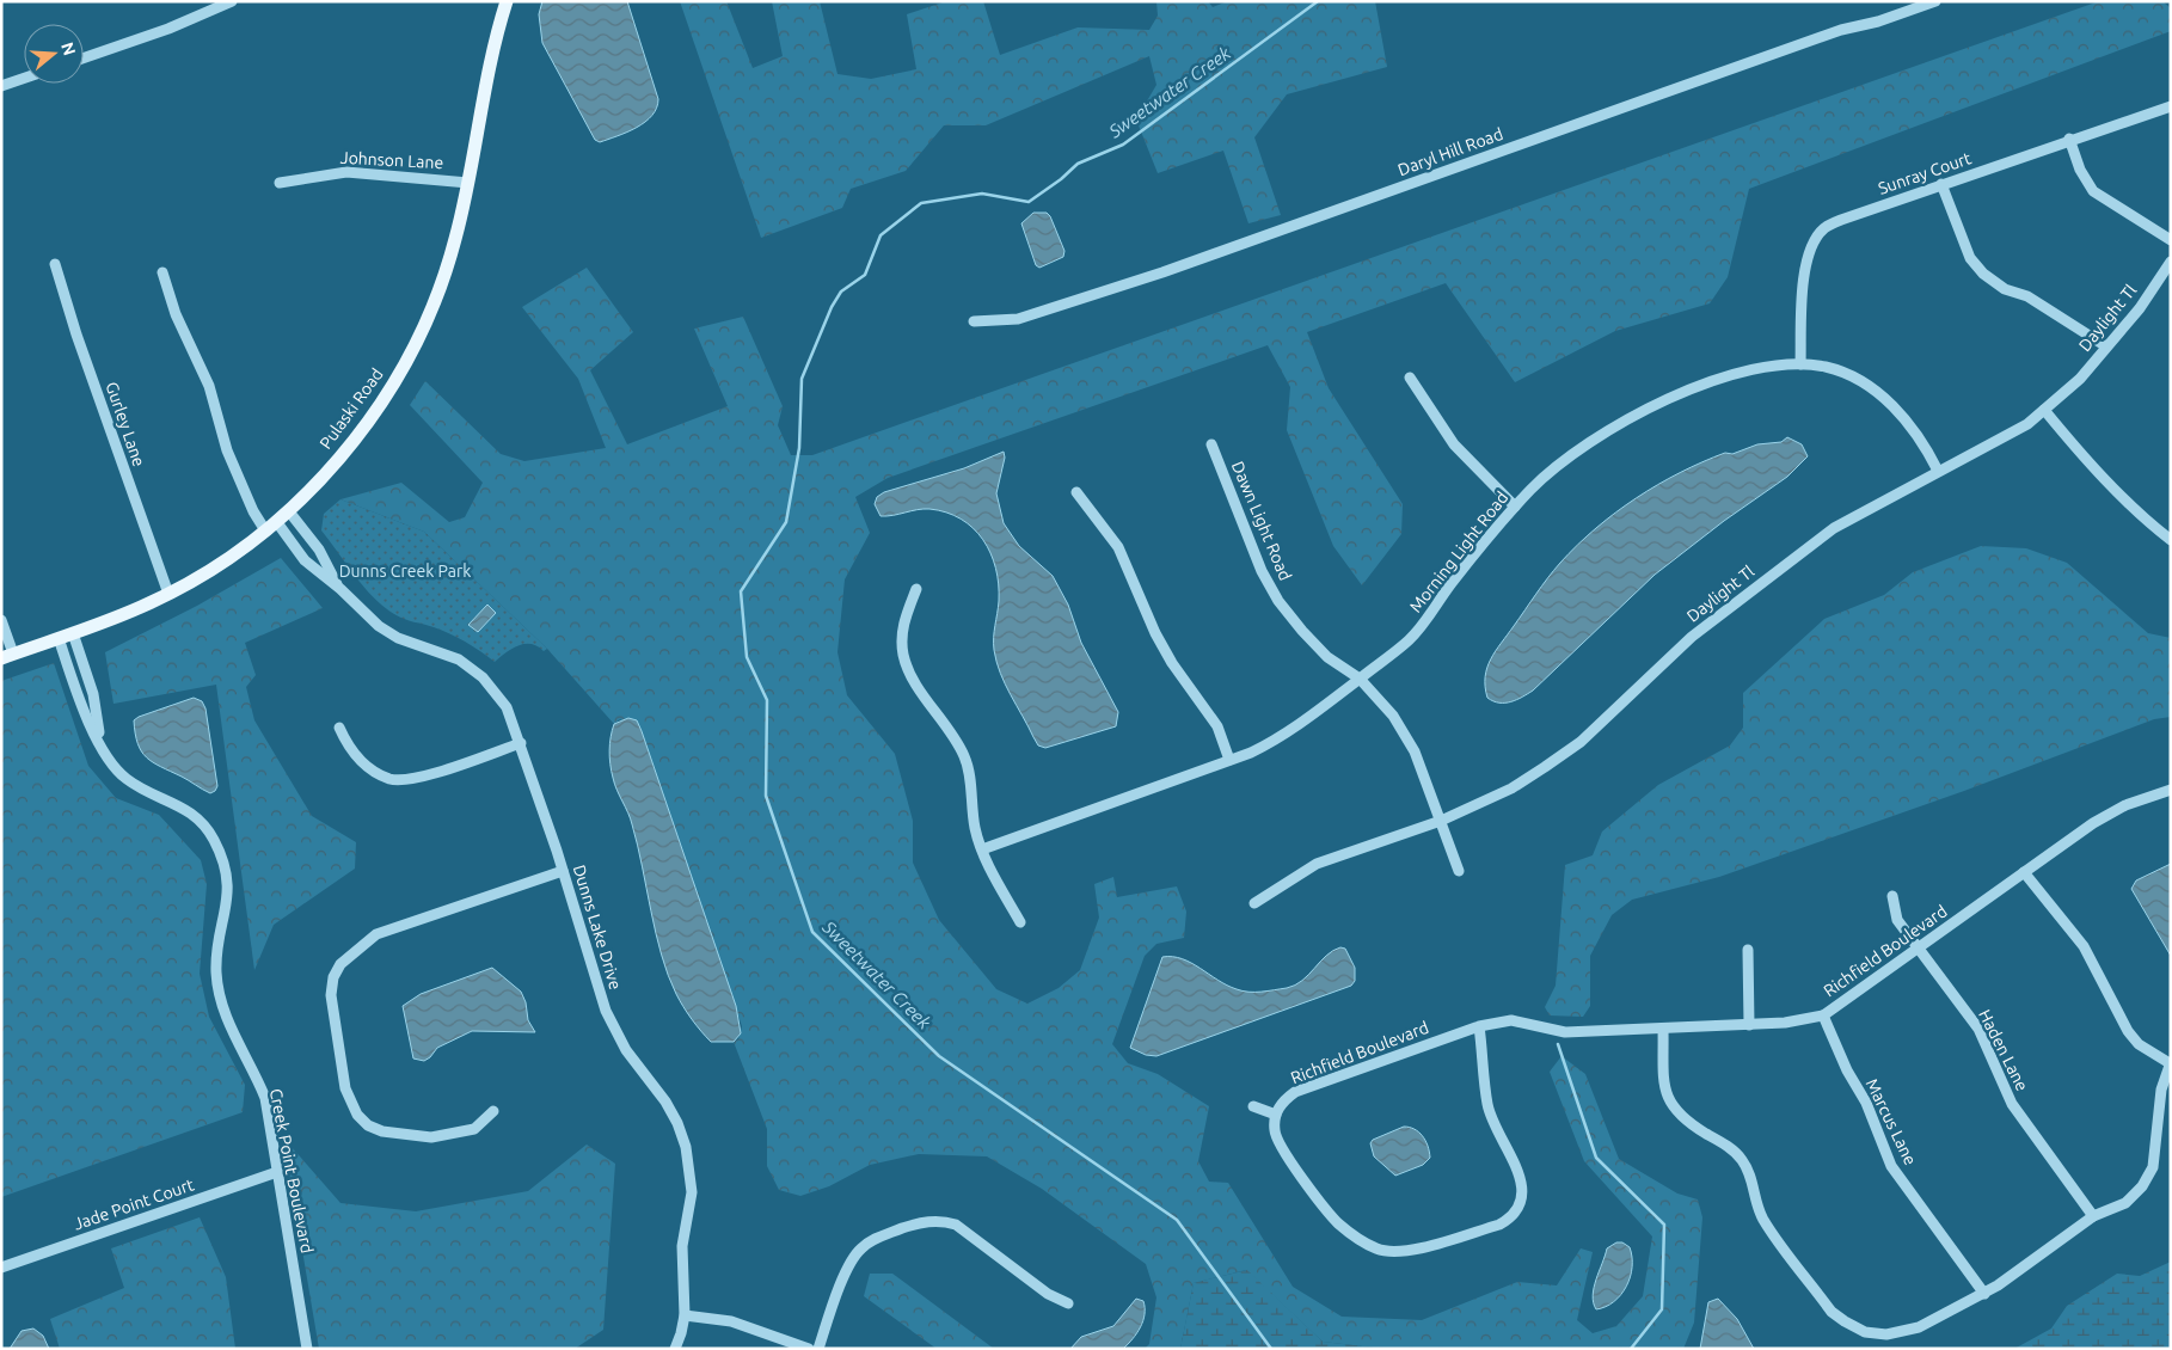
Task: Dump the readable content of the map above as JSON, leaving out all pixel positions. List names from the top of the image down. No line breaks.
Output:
{"streets":{"main road":["Pulaski Road"],"street":["Daryl Hill Road","Johnson Lane","Sunray Court","Daylight Tl","Gurley Lane","Dawn Light Road","Morning Light Road","Dunns Lake Drive","Richfield Boulevard","Haden Lane","Marcus Lane","Creek Point Boulevard","Jade Point Court"]},"crossings":[["Johnson Lane","Pulaski Road"],["Sunray Court","Morning Light Road"],["Daylight Tl","Dawn Light Road"],["Daylight Tl","Morning Light Road"],["Pulaski Road","Gurley Lane"],["Pulaski Road","Creek Point Boulevard"],["Dawn Light Road","Morning Light Road"],["Richfield Boulevard","Haden Lane"],["Richfield Boulevard","Marcus Lane"],["Creek Point Boulevard","Jade Point Court"]],"water":["Sweetwater Creek"],"parks":["Dunns Creek Park"],"north":"right"}
